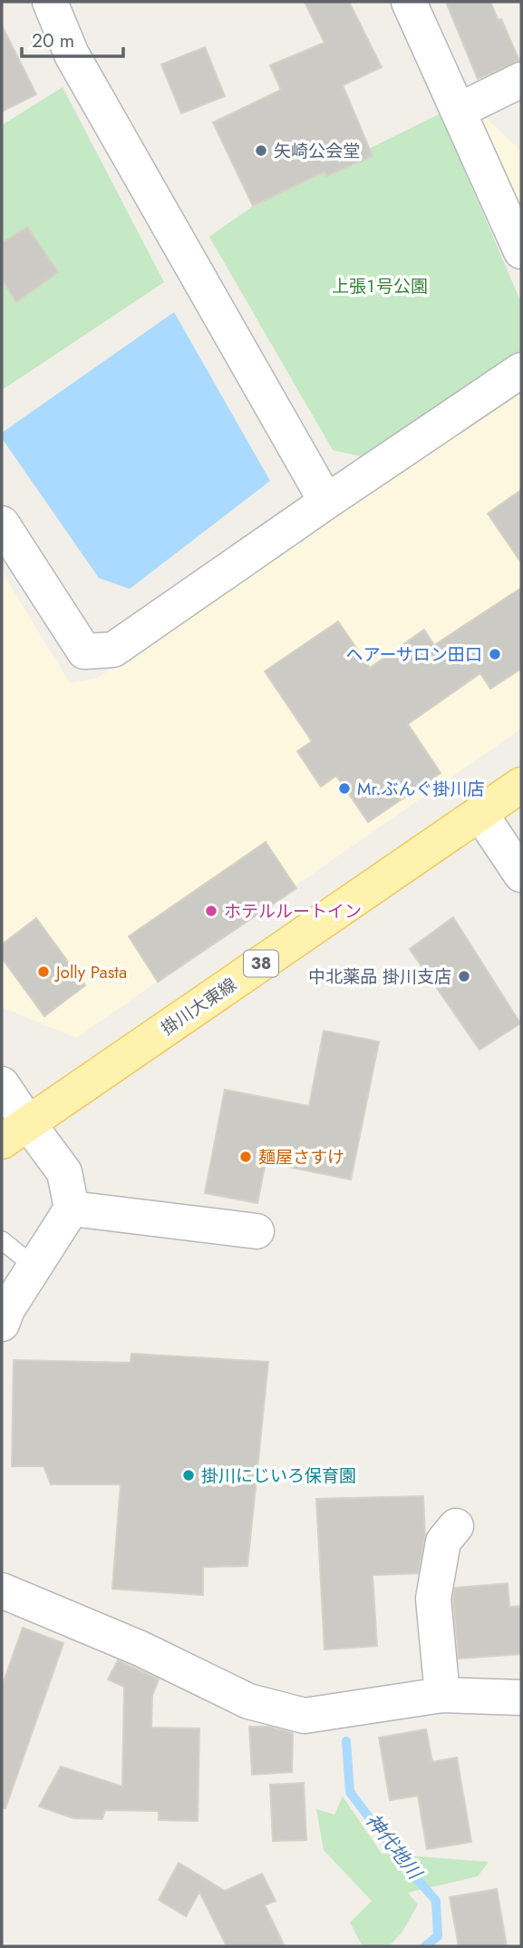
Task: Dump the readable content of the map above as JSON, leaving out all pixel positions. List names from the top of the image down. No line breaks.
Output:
{"streets":{"main road":["38","掛川大東線"]},"water":["神代地川"],"parks":["上張１号公園"],"places":["矢崎公会堂","ヘアーサロン田口","Mr.ぶんぐ掛川店","ホテルルートイン","Jolly Pasta","中北薬品 掛川支店","麺屋さすけ","掛川にじいろ保育園"],"scale_bar":"20 m"}
